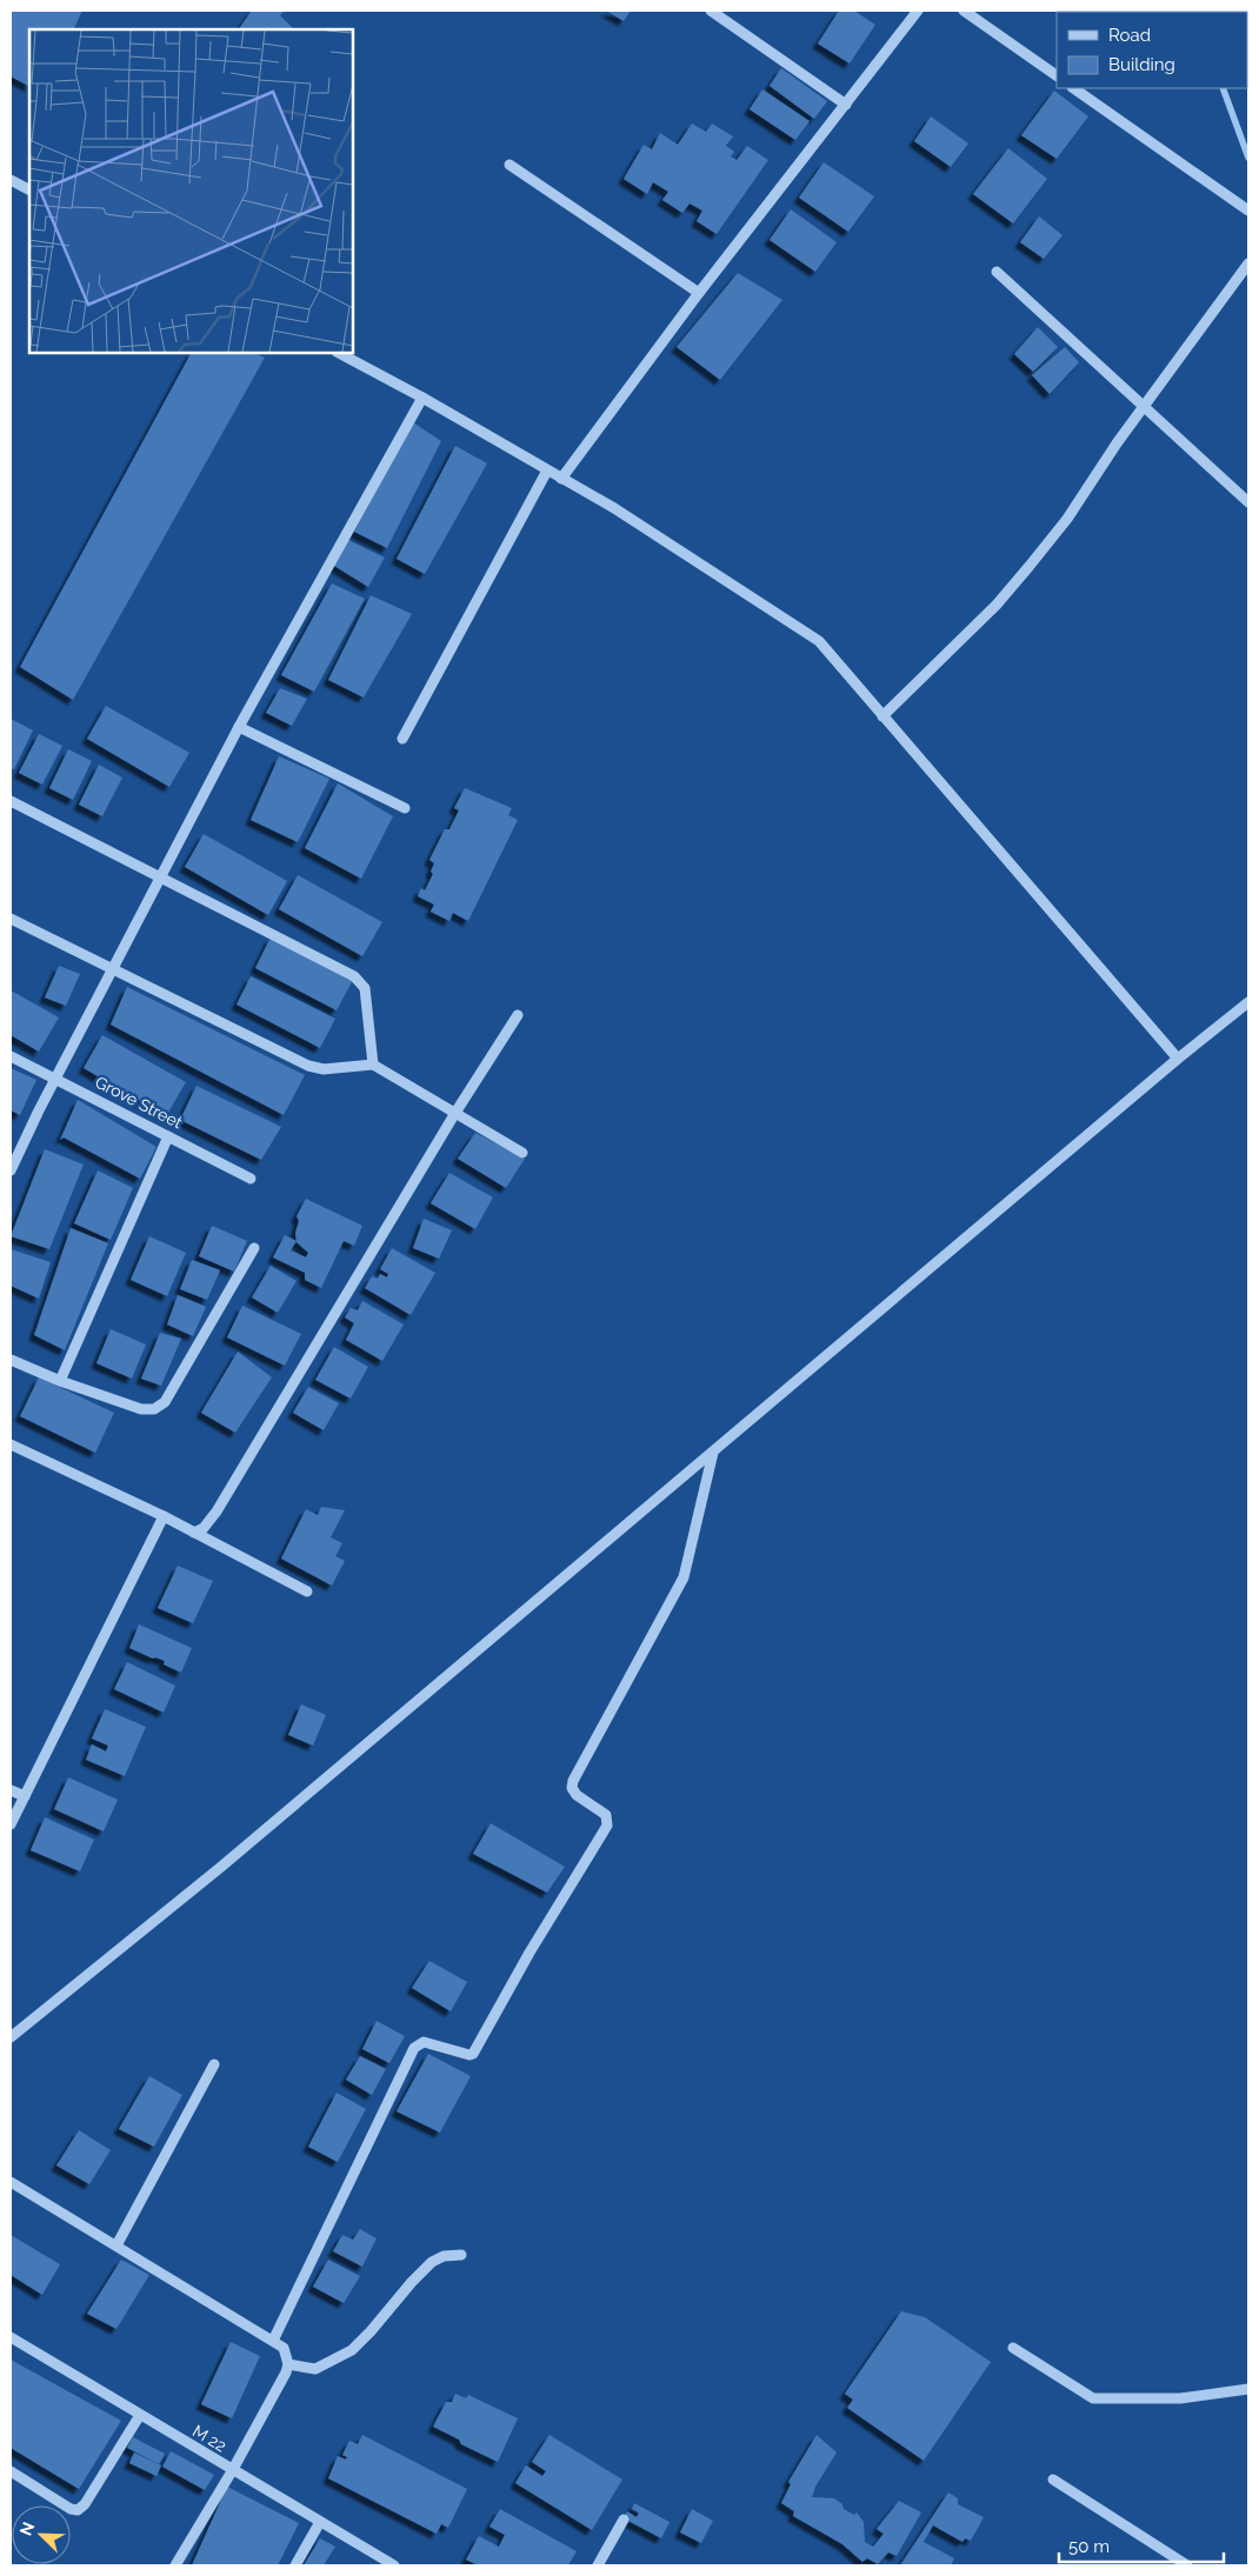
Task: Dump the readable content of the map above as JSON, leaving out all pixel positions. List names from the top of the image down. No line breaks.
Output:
{"streets":{"street":["Grove Street","M 22"]},"legend":["Road","Building"],"scale_bar":"50 m","north":"top left"}
